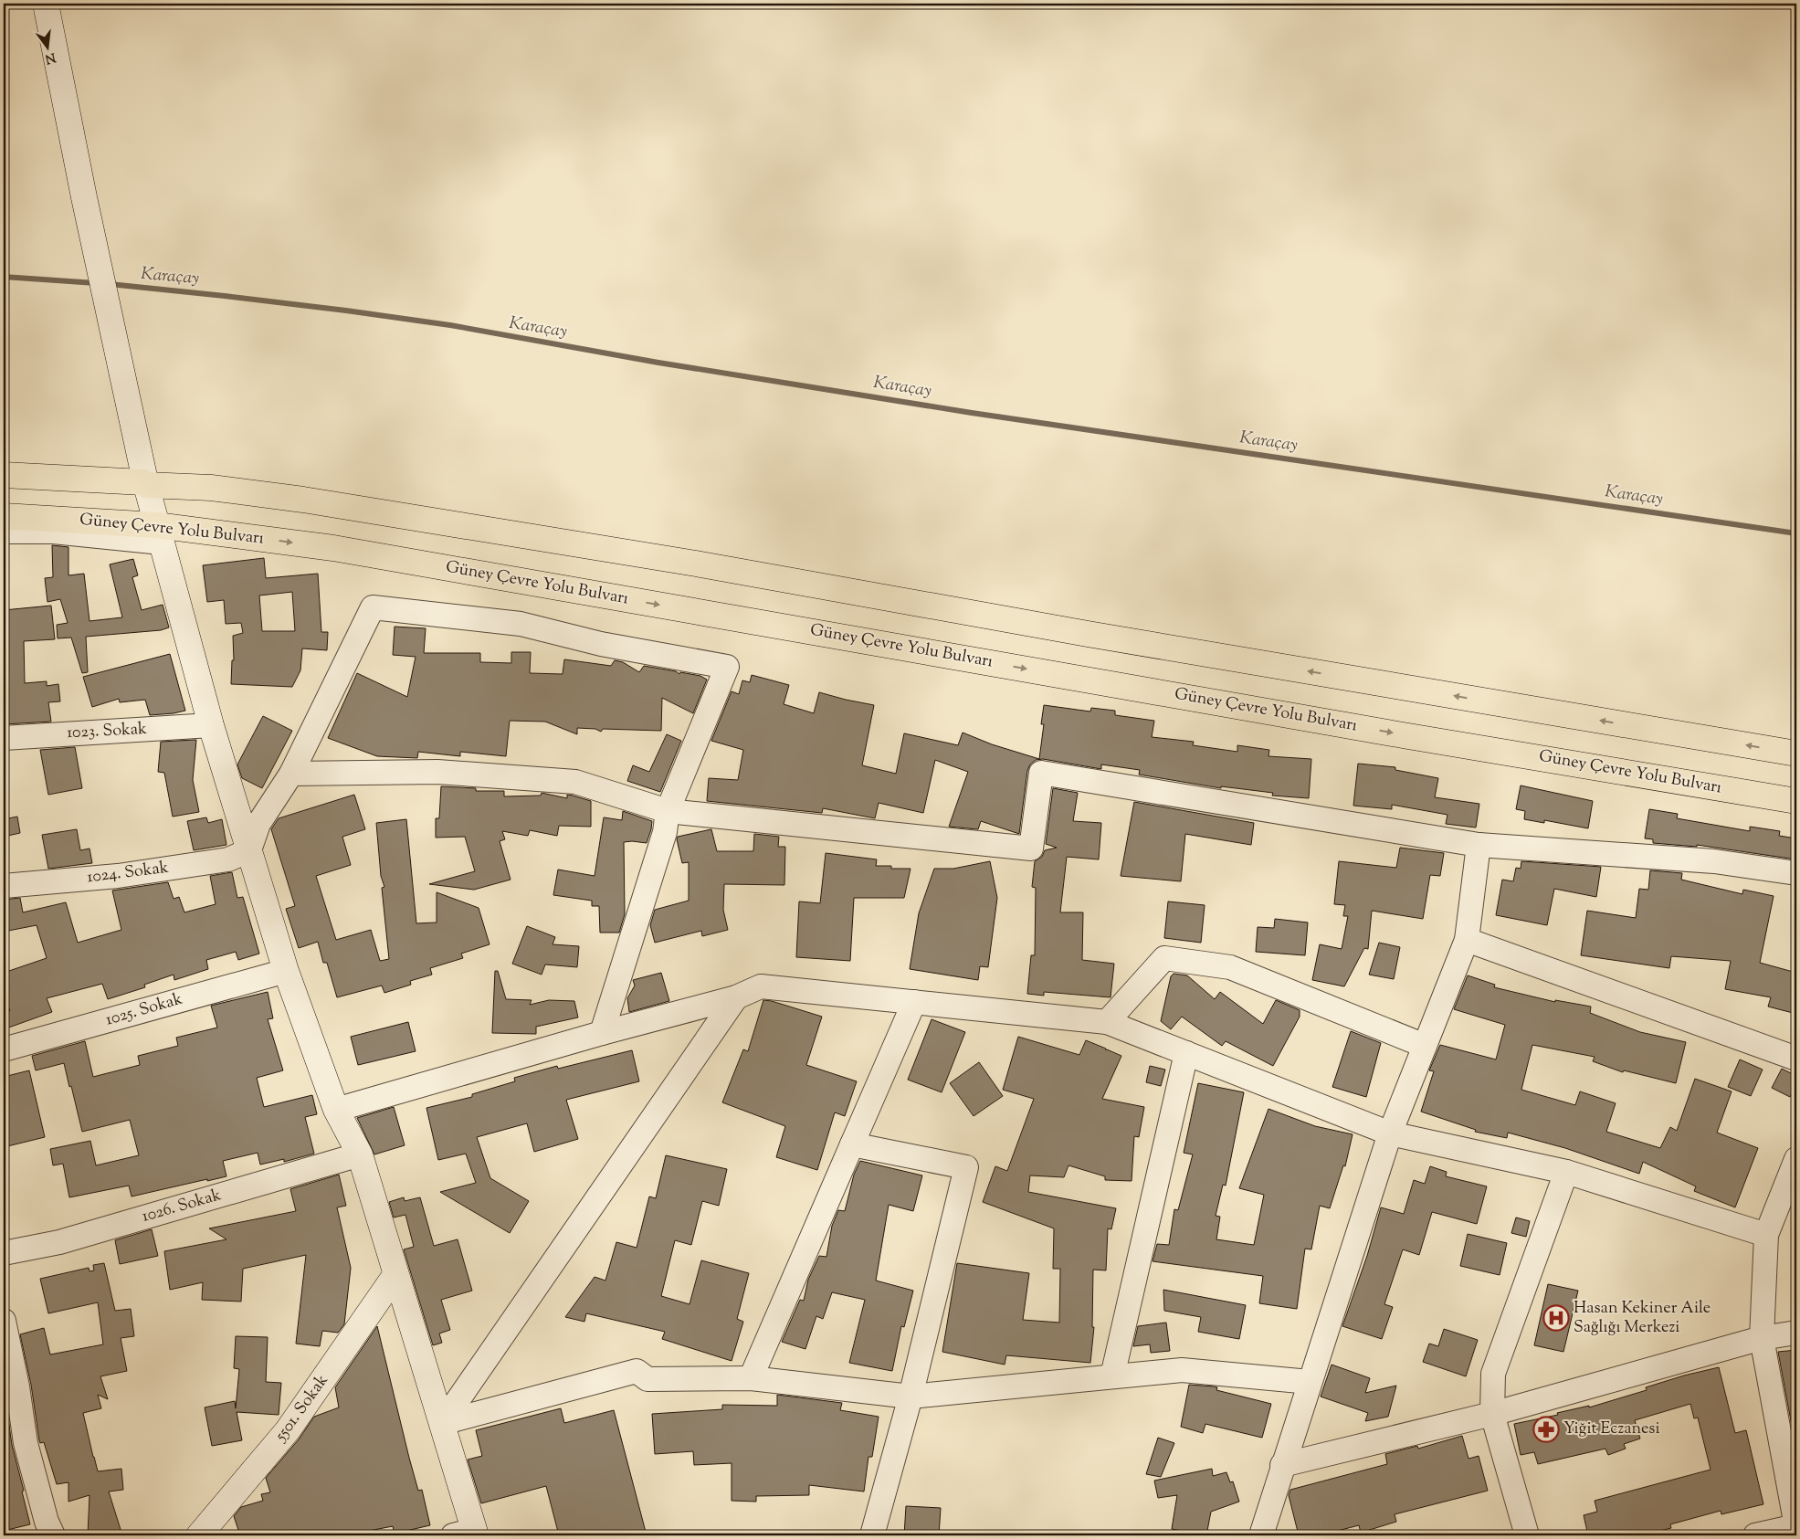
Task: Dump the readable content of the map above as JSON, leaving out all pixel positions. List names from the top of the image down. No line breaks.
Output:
{"streets":{"highway":["Güney Çevre Yolu Bulvarı"],"street":["1023. Sokak","1024. Sokak","1025. Sokak","1026. Sokak","5501. Sokak"]},"water":["Karaçay"],"places":{"hospital":["Hasan Kekiner Aile Sağlığı Merkezi"],"pharmacy":["Yiğit Eczanesi"]},"north":"bottom"}
